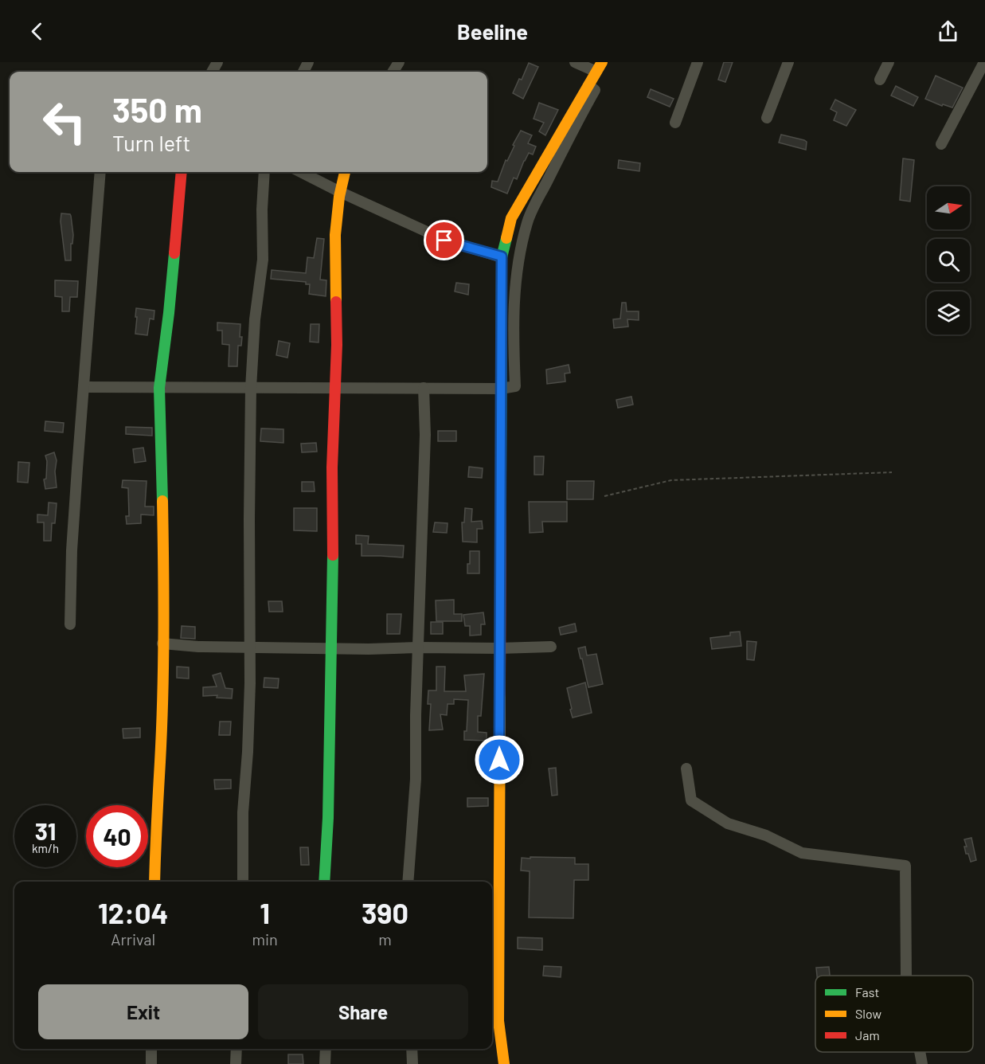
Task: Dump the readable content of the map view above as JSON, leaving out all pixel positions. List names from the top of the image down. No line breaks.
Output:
{"legend":["Fast","Slow","Jam"],"north":"right","page":{"header":"Beeline","turn":["350 m","Turn left"],"speed":"31 km/h","limit":"40","eta":["12:04","Arrival","1","min","390","m"],"buttons":["Exit","Share"]}}
